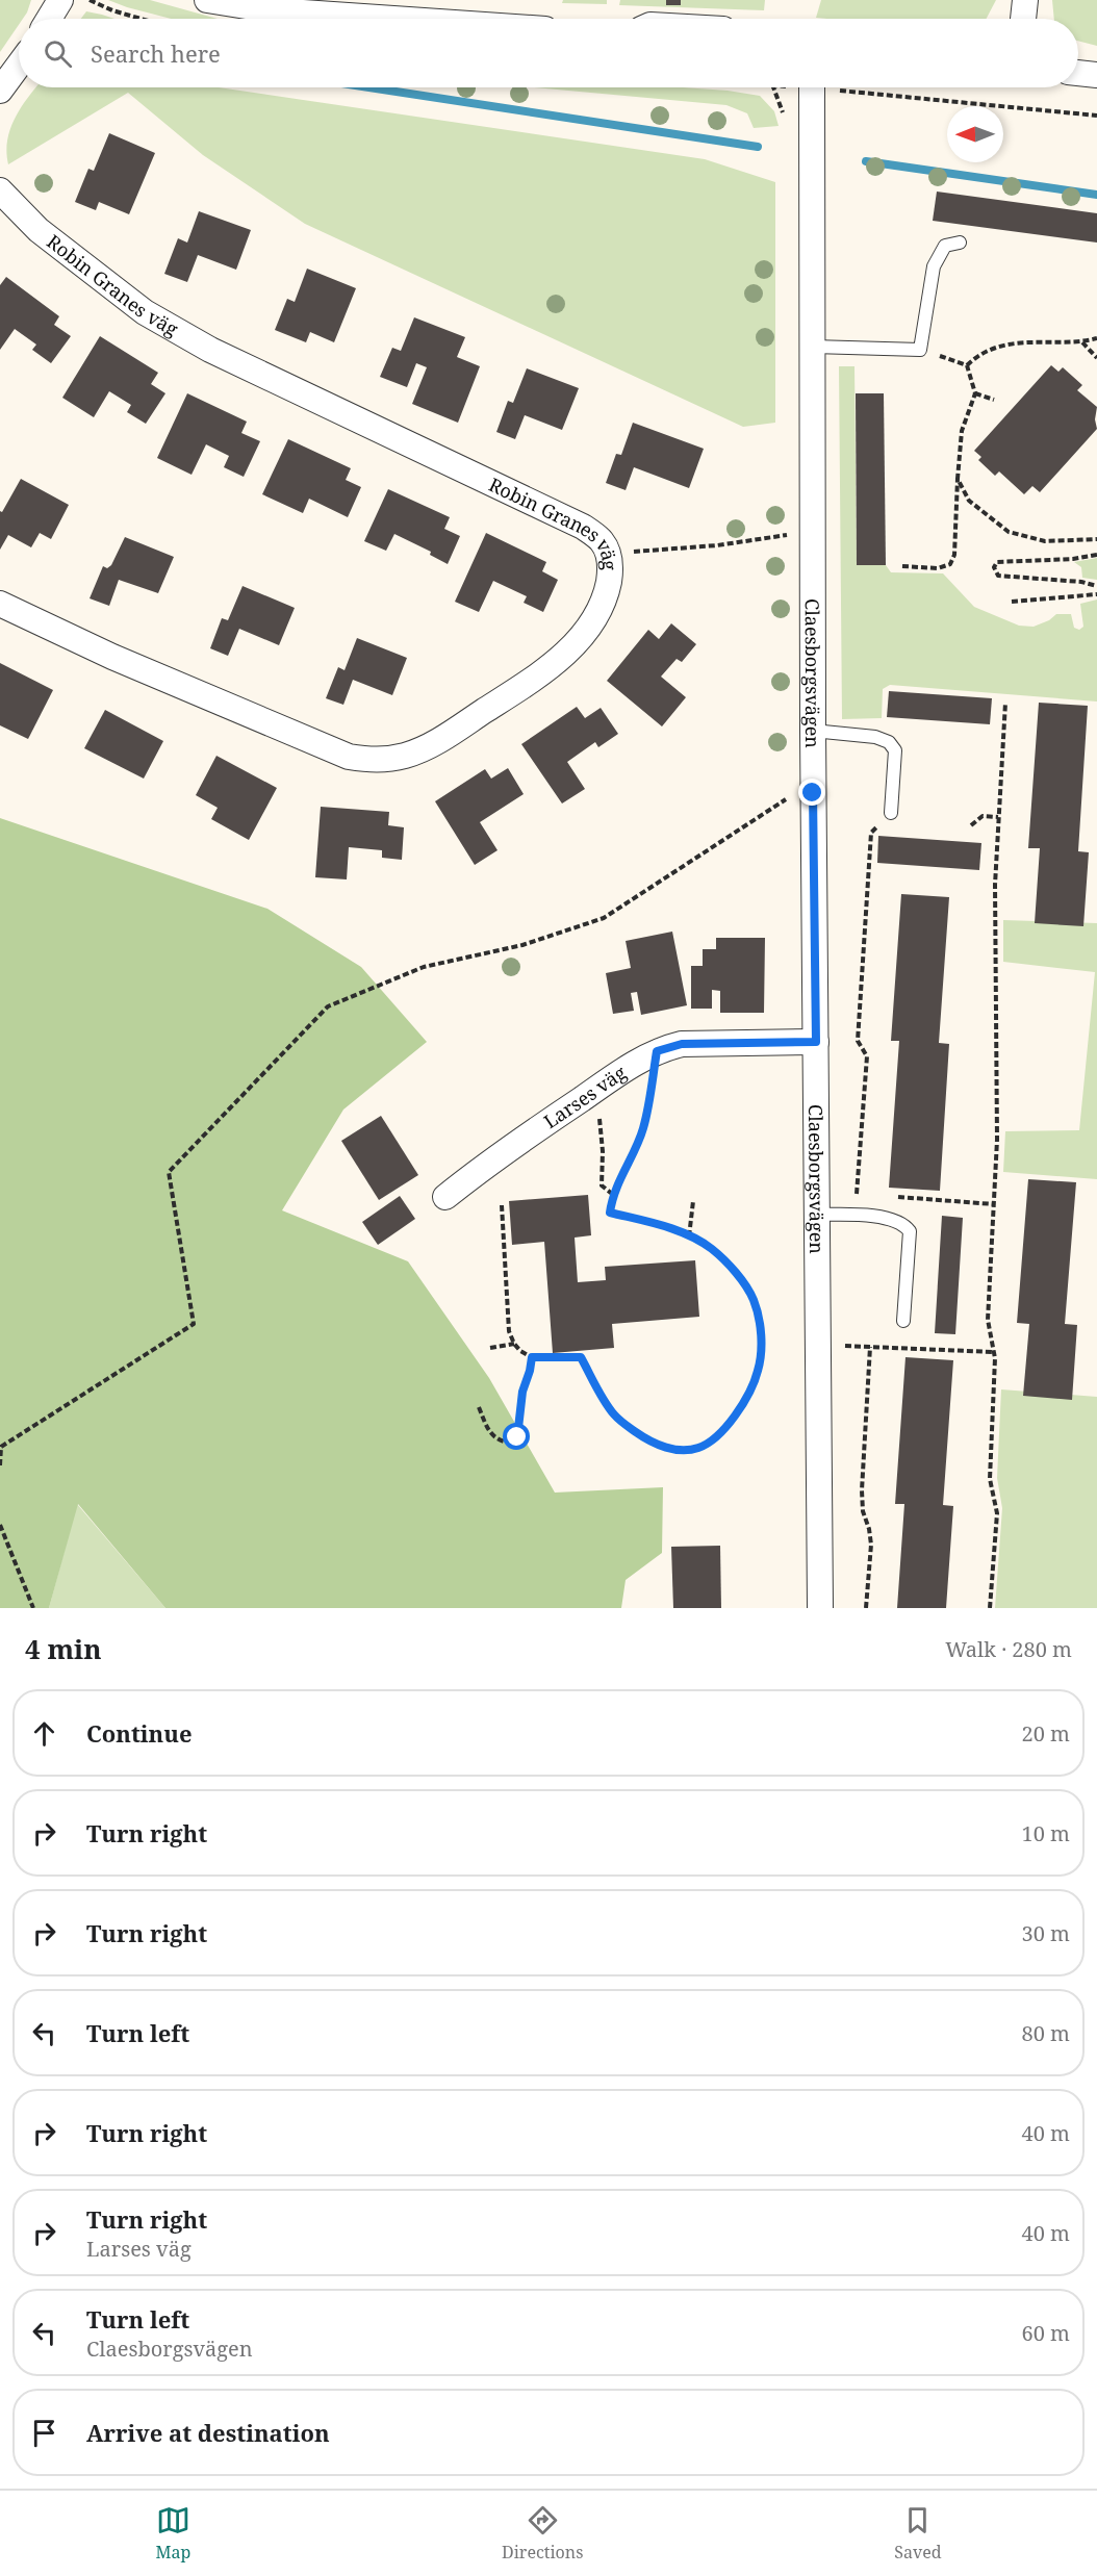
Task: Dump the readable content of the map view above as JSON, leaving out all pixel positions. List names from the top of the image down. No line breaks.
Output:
{"streets":{"street":["Robin Granes väg","Claesborgsvägen","Larses väg"]},"crossings":[["Claesborgsvägen","Larses väg"]],"north":"left","page":{"search":"Search here","heading":["4 min","Walk · 280 m"],"list":[["Continue","20 m"],["Turn right","10 m"],["Turn right","30 m"],["Turn left","80 m"],["Turn right","40 m"],["Turn right","Larses väg","40 m"],["Turn left","Claesborgsvägen","60 m"],"Arrive at destination"],"nav":["Map","Directions","Saved"]}}
